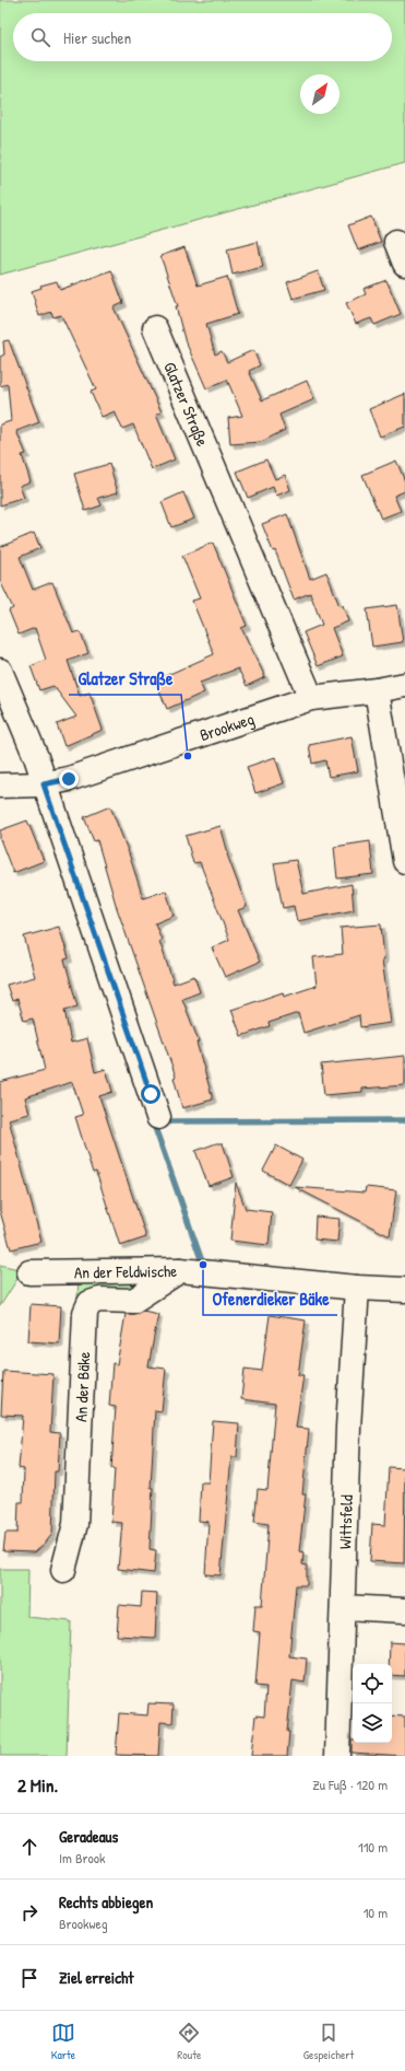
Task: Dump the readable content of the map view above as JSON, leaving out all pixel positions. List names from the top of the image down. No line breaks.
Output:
{"streets":{"street":["Glatzer Straße","Brookweg","An der Feldwische","An der Bäke","Wittsfeld"]},"crossings":[["Glatzer Straße","Brookweg"],["An der Feldwische","An der Bäke"],["An der Feldwische","Wittsfeld"]],"places":["Glatzer Straße","Ofenerdieker Bäke"],"north":"top right","page":{"search":"Hier suchen","heading":["2 Min.","Zu Fuß · 120 m"],"list":[["Geradeaus","Im Brook","110 m"],["Rechts abbiegen","Brookweg","10 m"],"Ziel erreicht"],"nav":["Karte","Route","Gespeichert"]}}
